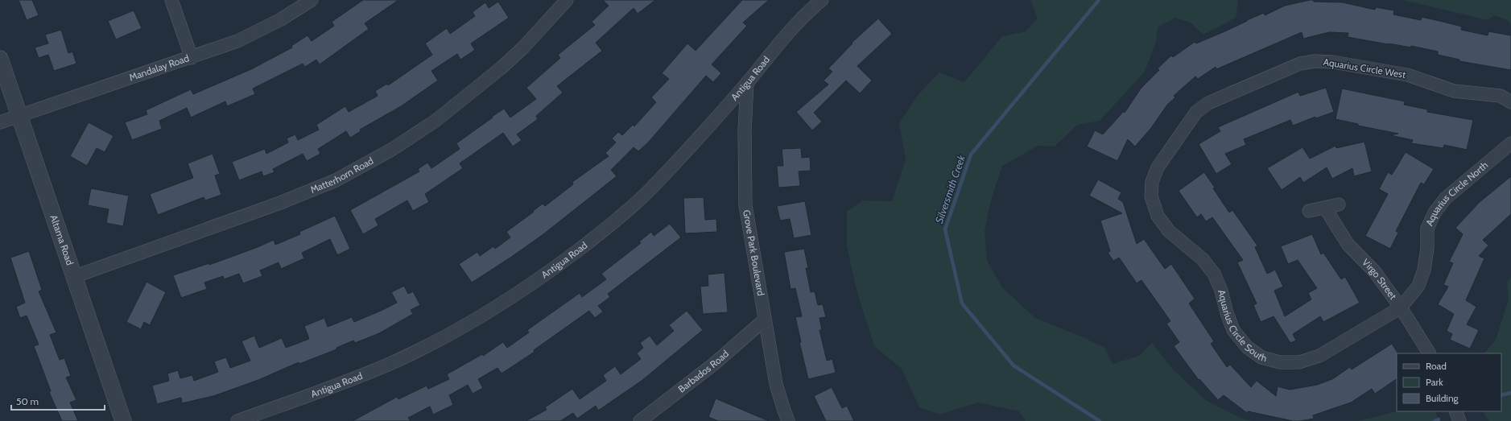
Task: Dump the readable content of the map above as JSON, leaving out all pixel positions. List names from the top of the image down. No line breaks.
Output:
{"streets":{"street":["Mandalay Road","Aquarius Circle West","Antigua Road","Matterhorn Road","Aquarius Circle North","Altama Road","Grove Park Boulevard","Virgo Street","Aquarius Circle South","Barbados Road"]},"crossings":[["Mandalay Road","Altama Road"],["Aquarius Circle West","Aquarius Circle South"],["Antigua Road","Grove Park Boulevard"],["Matterhorn Road","Altama Road"],["Aquarius Circle North","Virgo Street"],["Aquarius Circle North","Aquarius Circle South"],["Grove Park Boulevard","Barbados Road"],["Virgo Street","Aquarius Circle South"]],"water":["Silversmith Creek"],"legend":["Road","Park","Building"],"scale_bar":"50 m"}
